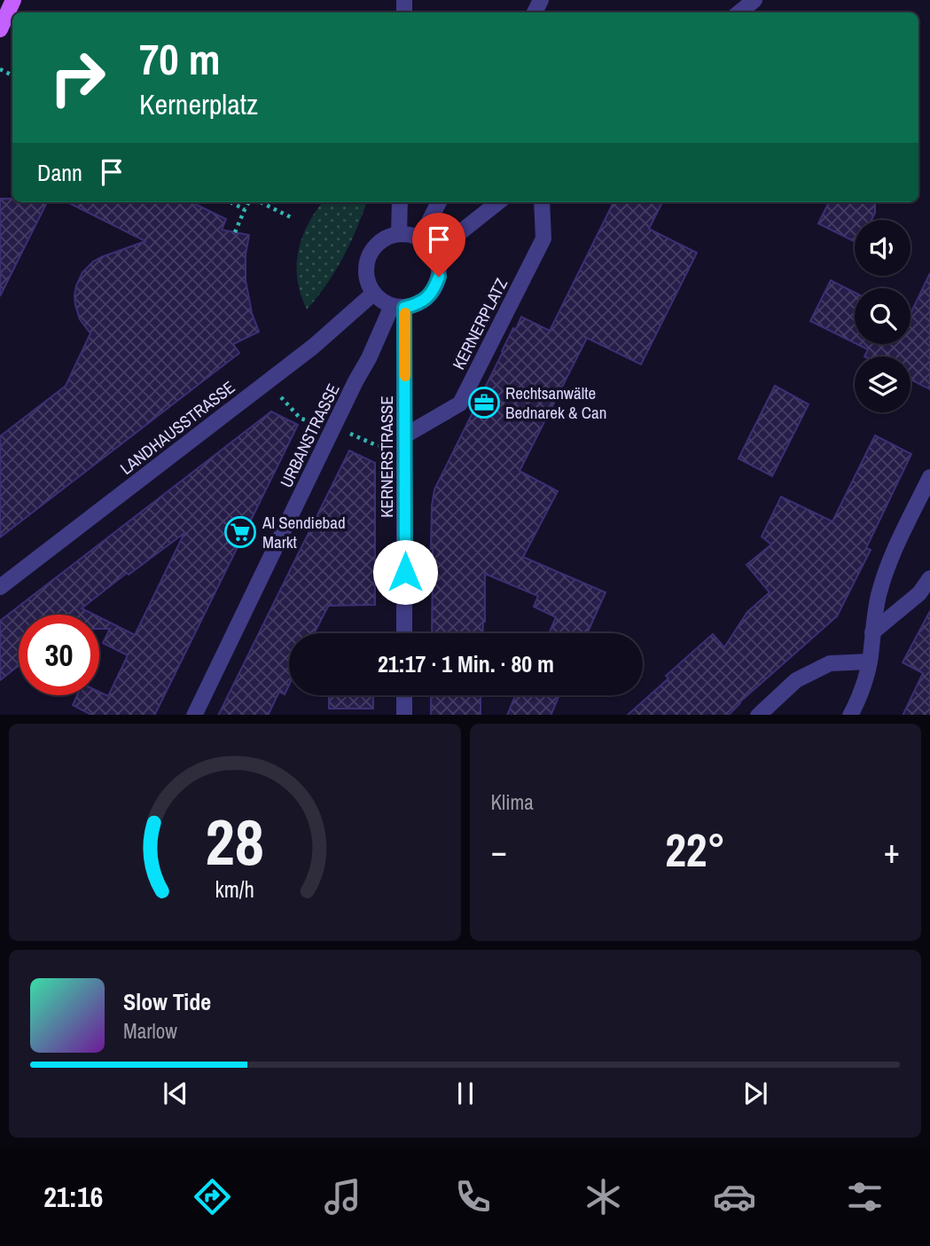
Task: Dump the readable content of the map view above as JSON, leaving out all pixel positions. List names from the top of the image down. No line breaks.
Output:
{"streets":{"street":["KERNERPLATZ","LANDHAUSSTRASSE","URBANSTRASSE","KERNERSTRASSE"]},"crossings":[["KERNERPLATZ","KERNERSTRASSE"],["LANDHAUSSTRASSE","URBANSTRASSE"],["LANDHAUSSTRASSE","KERNERSTRASSE"],["URBANSTRASSE","KERNERSTRASSE"]],"places":{"office":["Rechtsanwälte Bednarek & Can"],"supermarket":["Al Sendiebad Markt"]},"page":{"turn":["70 m","Kernerplatz"],"then":"Dann","limit":"30","trip":"21:17 · 1 Min. · 80 m","tile":"Klima","heat":["−","22°","+"],"song":["Slow Tide","Marlow"],"tabs":"21:16","gauge":["28","km/h"]}}
